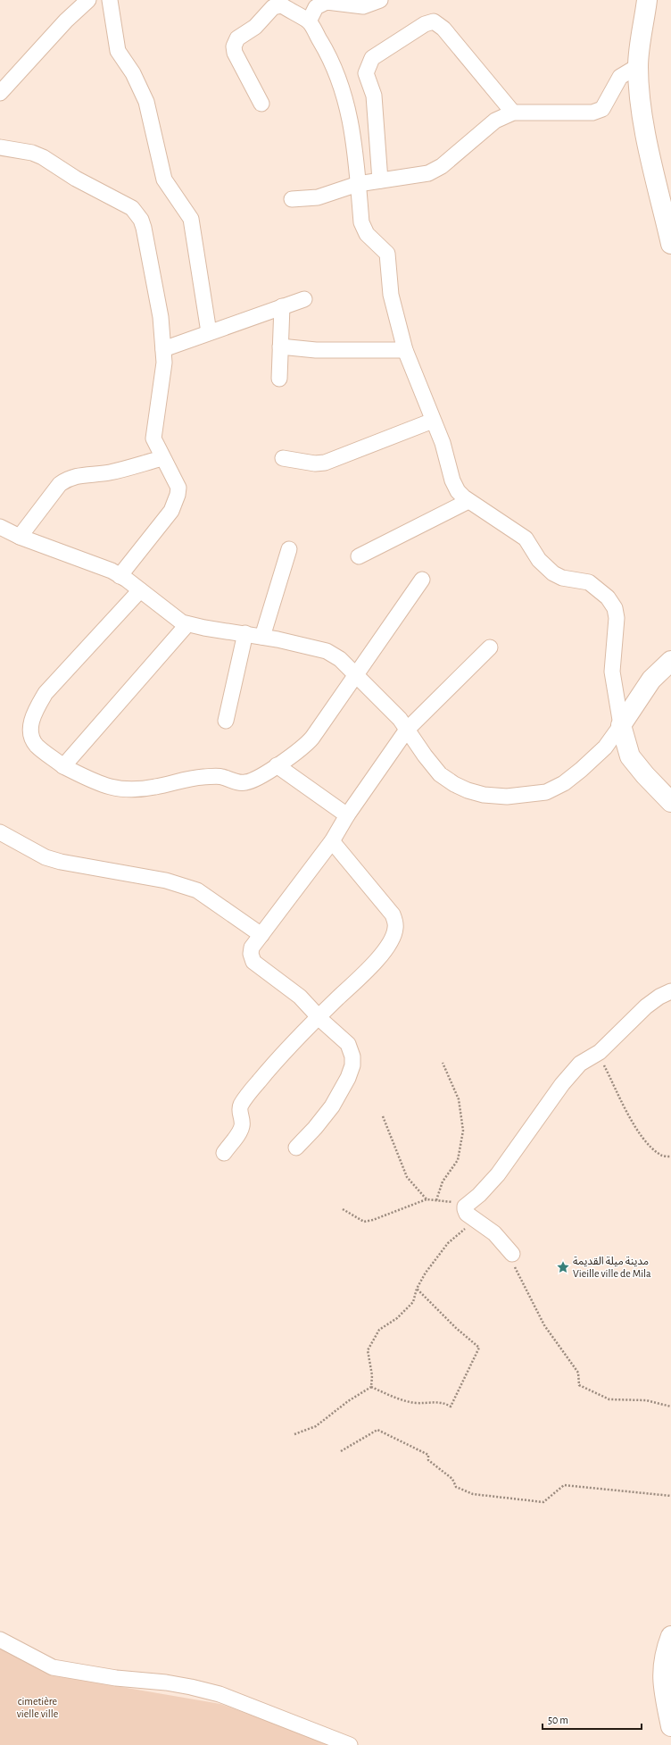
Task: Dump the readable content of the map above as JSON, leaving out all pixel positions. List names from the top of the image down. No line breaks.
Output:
{"parks":["cimetière vielle ville"],"places":{"place":["مدينة ميلة القديمة Vieille ville de Mila"]},"scale_bar":"50 m"}
